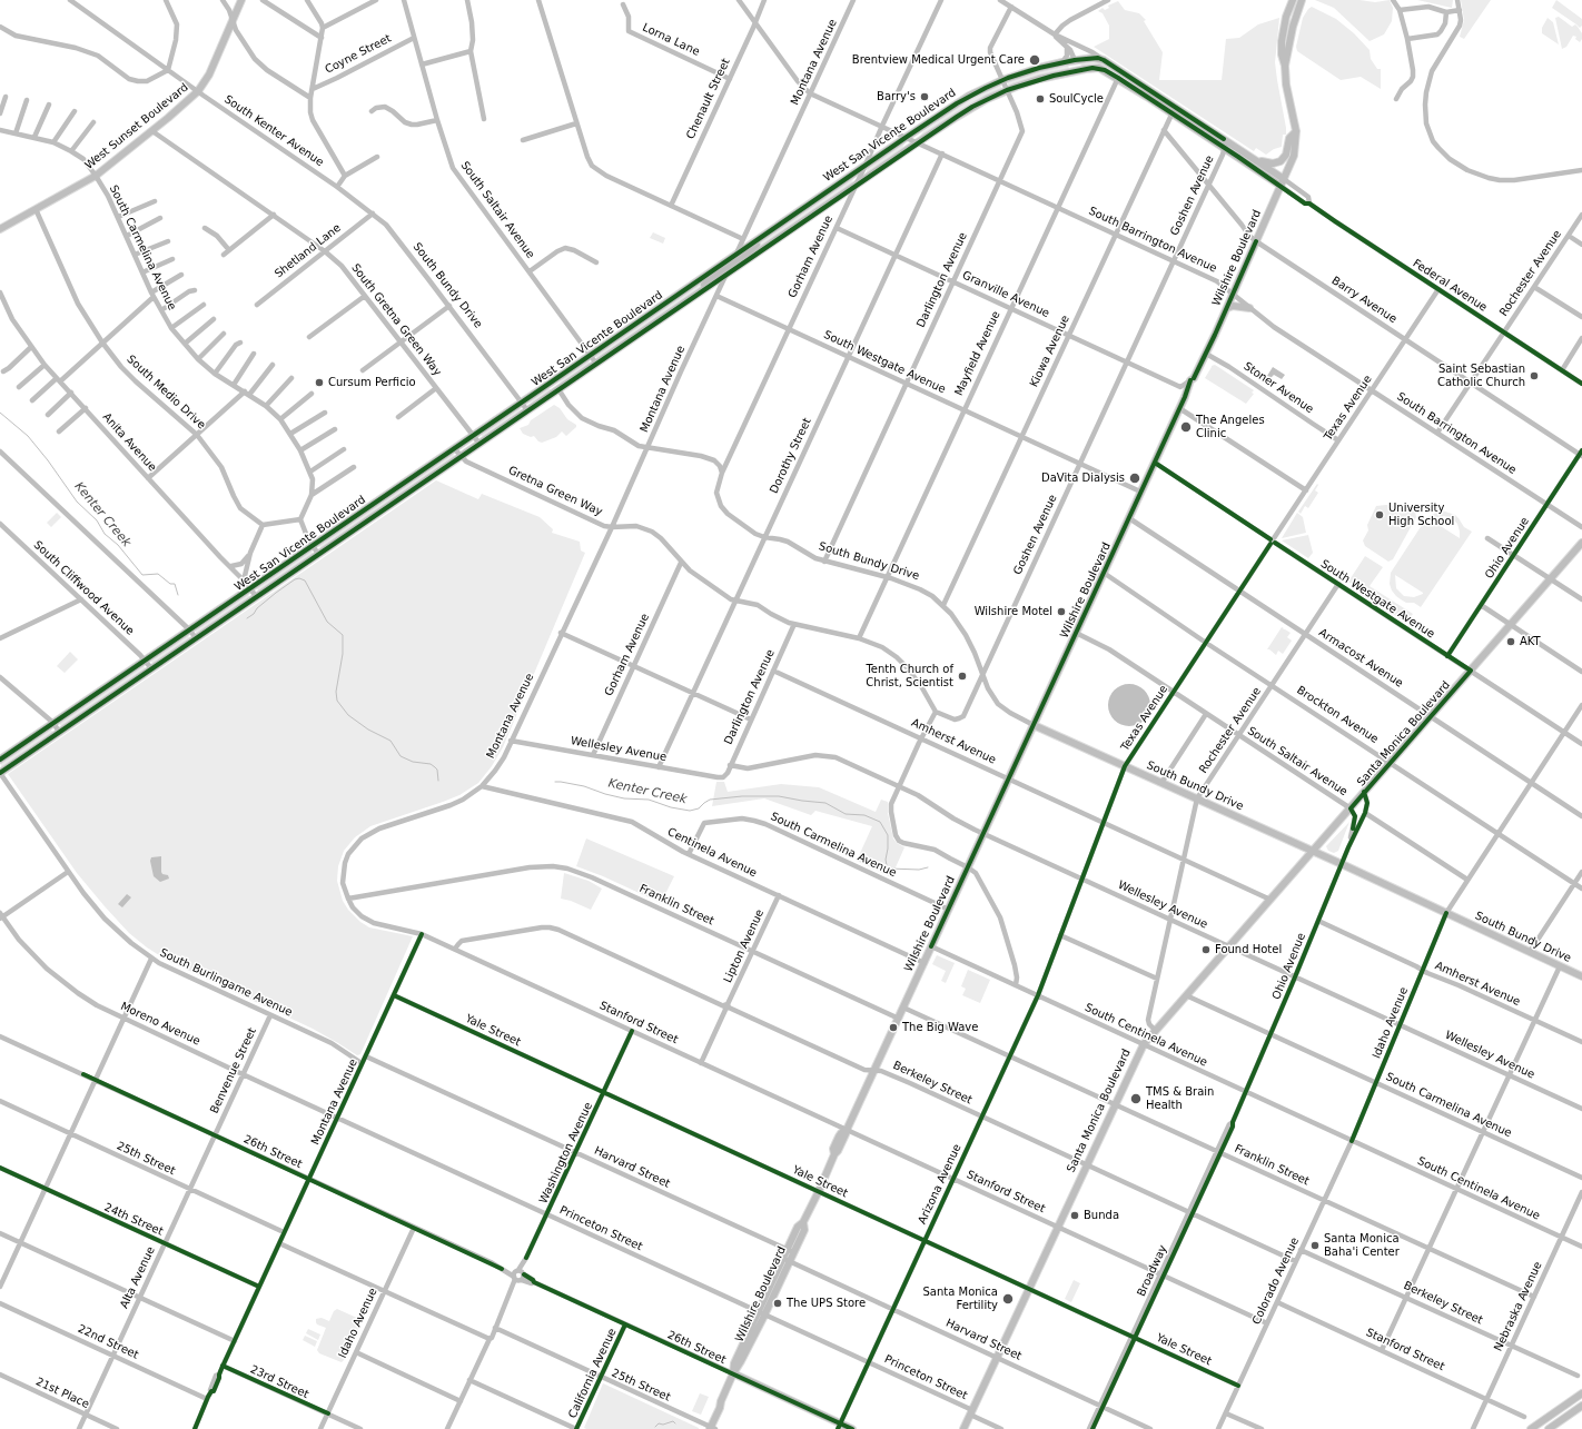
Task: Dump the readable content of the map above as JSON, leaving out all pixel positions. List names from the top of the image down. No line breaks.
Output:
{"streets":{"main road":["West Sunset Boulevard","West San Vicente Boulevard","Wilshire Boulevard","South Bundy Drive","Santa Monica Boulevard","26th Street"],"street":["Lorna Lane","Coyne Street","Montana Avenue","Chenault Street","South Kenter Avenue","Goshen Avenue","South Saltair Avenue","South Barrington Avenue","South Carmelina Avenue","Shetland Lane","Gorham Avenue","Rochester Avenue","Darlington Avenue","Federal Avenue","Granville Avenue","Barry Avenue","South Gretna Green Way","Kiowa Avenue","Mayfield Avenue","South Westgate Avenue","Stoner Avenue","South Medio Drive","Texas Avenue","Anita Avenue","Dorothy Street","Gretna Green Way","Ohio Avenue","South Cliffwood Avenue","Armacost Avenue","Brockton Avenue","Amherst Avenue","Wellesley Avenue","Centinela Avenue","Franklin Street","Lipton Avenue","South Burlingame Avenue","Stanford Street","Idaho Avenue","Moreno Avenue","Yale Street","South Centinela Avenue","Benvenue Street","Berkeley Street","Washington Avenue","25th Street","Harvard Street","Arizona Avenue","24th Street","Princeton Street","Broadway","Alta Avenue","Colorado Avenue","Nebraska Avenue","22nd Street","California Avenue","23rd Street","21st Place"]},"crossings":[["Lorna Lane","Chenault Street"],["Coyne Street","South Saltair Avenue"],["Montana Avenue","West San Vicente Boulevard"],["Montana Avenue","South Barrington Avenue"],["Montana Avenue","South Westgate Avenue"],["Montana Avenue","Gretna Green Way"],["Montana Avenue","Wellesley Avenue"],["Montana Avenue","Centinela Avenue"],["Montana Avenue","Franklin Street"],["Montana Avenue","South Burlingame Avenue"],["Montana Avenue","Stanford Street"],["Montana Avenue","Moreno Avenue"],["Montana Avenue","Yale Street"],["Montana Avenue","26th Street"],["Montana Avenue","25th Street"],["Montana Avenue","Harvard Street"],["Montana Avenue","24th Street"],["Montana Avenue","Princeton Street"],["Montana Avenue","22nd Street"],["Montana Avenue","23rd Street"],["Chenault Street","South Barrington Avenue"],["West Sunset Boulevard","South Kenter Avenue"],["West Sunset Boulevard","South Carmelina Avenue"],["West Sunset Boulevard","South Gretna Green Way"],["West Sunset Boulevard","South Medio Drive"],["South Kenter Avenue","South Bundy Drive"],["West San Vicente Boulevard","Goshen Avenue"],["West San Vicente Boulevard","South Saltair Avenue"],["West San Vicente Boulevard","South Barrington Avenue"],["West San Vicente Boulevard","Gorham Avenue"],["West San Vicente Boulevard","Wilshire Boulevard"],["West San Vicente Boulevard","Darlington Avenue"],["West San Vicente Boulevard","South Bundy Drive"],["West San Vicente Boulevard","Federal Avenue"],["West San Vicente Boulevard","South Gretna Green Way"],["West San Vicente Boulevard","Kiowa Avenue"],["West San Vicente Boulevard","Mayfield Avenue"],["West San Vicente Boulevard","Anita Avenue"],["West San Vicente Boulevard","Gretna Green Way"],["West San Vicente Boulevard","South Cliffwood Avenue"],["West San Vicente Boulevard","South Burlingame Avenue"],["Goshen Avenue","South Barrington Avenue"],["Goshen Avenue","South Bundy Drive"],["Goshen Avenue","Granville Avenue"],["Goshen Avenue","Barry Avenue"],["Goshen Avenue","South Westgate Avenue"],["Goshen Avenue","Gretna Green Way"],["South Saltair Avenue","Wilshire Boulevard"],["South Saltair Avenue","Rochester Avenue"],["South Saltair Avenue","Texas Avenue"],["South Saltair Avenue","Ohio Avenue"],["South Saltair Avenue","Santa Monica Boulevard"],["South Barrington Avenue","Gorham Avenue"],["South Barrington Avenue","Wilshire Boulevard"],["South Barrington Avenue","Rochester Avenue"],["South Barrington Avenue","Darlington Avenue"],["South Barrington Avenue","Kiowa Avenue"],["South Barrington Avenue","Mayfield Avenue"],["South Barrington Avenue","Texas Avenue"],["South Barrington Avenue","Dorothy Street"],["South Barrington Avenue","Ohio Avenue"],["South Carmelina Avenue","Wilshire Boulevard"],["South Carmelina Avenue","Ohio Avenue"],["South Carmelina Avenue","Santa Monica Boulevard"],["South Carmelina Avenue","Centinela Avenue"],["South Carmelina Avenue","Idaho Avenue"],["Shetland Lane","South Bundy Drive"],["Shetland Lane","South Gretna Green Way"],["Gorham Avenue","South Bundy Drive"],["Gorham Avenue","Granville Avenue"],["Gorham Avenue","South Westgate Avenue"],["Gorham Avenue","Gretna Green Way"],["Gorham Avenue","Wellesley Avenue"],["Wilshire Boulevard","South Bundy Drive"],["Wilshire Boulevard","Federal Avenue"],["Wilshire Boulevard","Granville Avenue"],["Wilshire Boulevard","Barry Avenue"],["Wilshire Boulevard","South Westgate Avenue"],["Wilshire Boulevard","Stoner Avenue"],["Wilshire Boulevard","Armacost Avenue"],["Wilshire Boulevard","Brockton Avenue"],["Wilshire Boulevard","Amherst Avenue"],["Wilshire Boulevard","Wellesley Avenue"],["Wilshire Boulevard","Centinela Avenue"],["Wilshire Boulevard","Franklin Street"],["Wilshire Boulevard","Stanford Street"],["Wilshire Boulevard","Yale Street"],["Wilshire Boulevard","South Centinela Avenue"],["Wilshire Boulevard","Berkeley Street"],["Wilshire Boulevard","26th Street"],["Wilshire Boulevard","25th Street"],["Wilshire Boulevard","Harvard Street"],["Wilshire Boulevard","Princeton Street"],["Rochester Avenue","South Bundy Drive"],["Rochester Avenue","Federal Avenue"],["Rochester Avenue","Barry Avenue"],["Rochester Avenue","South Westgate Avenue"],["Rochester Avenue","Armacost Avenue"],["Rochester Avenue","Brockton Avenue"],["Rochester Avenue","Santa Monica Boulevard"],["Rochester Avenue","Amherst Avenue"],["Rochester Avenue","Wellesley Avenue"],["Darlington Avenue","South Bundy Drive"],["Darlington Avenue","Granville Avenue"],["Darlington Avenue","South Westgate Avenue"],["Darlington Avenue","Gretna Green Way"],["Darlington Avenue","Amherst Avenue"],["Darlington Avenue","Wellesley Avenue"],["South Bundy Drive","Kiowa Avenue"],["South Bundy Drive","Mayfield Avenue"],["South Bundy Drive","Texas Avenue"],["South Bundy Drive","Dorothy Street"],["South Bundy Drive","Ohio Avenue"],["South Bundy Drive","Santa Monica Boulevard"],["South Bundy Drive","Idaho Avenue"],["Federal Avenue","Texas Avenue"],["Granville Avenue","Kiowa Avenue"],["Granville Avenue","Mayfield Avenue"],["Granville Avenue","Dorothy Street"],["Barry Avenue","Kiowa Avenue"],["Barry Avenue","Texas Avenue"],["Barry Avenue","Ohio Avenue"],["Kiowa Avenue","South Westgate Avenue"],["Mayfield Avenue","South Westgate Avenue"],["Mayfield Avenue","Gretna Green Way"],["South Westgate Avenue","Texas Avenue"],["South Westgate Avenue","Dorothy Street"],["South Westgate Avenue","Ohio Avenue"],["South Westgate Avenue","Santa Monica Boulevard"],["South Westgate Avenue","Idaho Avenue"],["Stoner Avenue","Texas Avenue"],["Texas Avenue","Armacost Avenue"],["Texas Avenue","Brockton Avenue"],["Texas Avenue","Amherst Avenue"],["Texas Avenue","Wellesley Avenue"],["Texas Avenue","South Centinela Avenue"],["Texas Avenue","Arizona Avenue"],["Dorothy Street","Gretna Green Way"],["Dorothy Street","Wellesley Avenue"],["Ohio Avenue","Santa Monica Boulevard"],["Ohio Avenue","Amherst Avenue"],["Ohio Avenue","Wellesley Avenue"],["Ohio Avenue","South Centinela Avenue"],["Ohio Avenue","Broadway"],["Armacost Avenue","Santa Monica Boulevard"],["Armacost Avenue","Idaho Avenue"],["Brockton Avenue","Santa Monica Boulevard"],["Brockton Avenue","Idaho Avenue"],["Santa Monica Boulevard","Amherst Avenue"],["Santa Monica Boulevard","Wellesley Avenue"],["Santa Monica Boulevard","Franklin Street"],["Santa Monica Boulevard","Stanford Street"],["Santa Monica Boulevard","Yale Street"],["Santa Monica Boulevard","South Centinela Avenue"],["Santa Monica Boulevard","Berkeley Street"],["Santa Monica Boulevard","Harvard Street"],["Santa Monica Boulevard","Princeton Street"],["Amherst Avenue","Idaho Avenue"],["Wellesley Avenue","Idaho Avenue"],["Centinela Avenue","Lipton Avenue"],["Franklin Street","Lipton Avenue"],["Franklin Street","Arizona Avenue"],["Franklin Street","Broadway"],["Franklin Street","Colorado Avenue"],["Franklin Street","Nebraska Avenue"],["Lipton Avenue","Stanford Street"],["Lipton Avenue","Berkeley Street"],["South Burlingame Avenue","Benvenue Street"],["Stanford Street","Berkeley Street"],["Stanford Street","Washington Avenue"],["Stanford Street","Arizona Avenue"],["Stanford Street","Broadway"],["Stanford Street","Colorado Avenue"],["Stanford Street","Nebraska Avenue"],["Idaho Avenue","South Centinela Avenue"],["Idaho Avenue","26th Street"],["Idaho Avenue","Colorado Avenue"],["Idaho Avenue","23rd Street"],["Moreno Avenue","Benvenue Street"],["Moreno Avenue","Princeton Street"],["Yale Street","Washington Avenue"],["Yale Street","Arizona Avenue"],["Yale Street","Broadway"],["Yale Street","Colorado Avenue"],["South Centinela Avenue","Arizona Avenue"],["South Centinela Avenue","Broadway"],["South Centinela Avenue","Colorado Avenue"],["South Centinela Avenue","Nebraska Avenue"],["Benvenue Street","26th Street"],["Benvenue Street","Alta Avenue"],["Berkeley Street","Arizona Avenue"],["Berkeley Street","Broadway"],["Berkeley Street","Colorado Avenue"],["Berkeley Street","Nebraska Avenue"],["26th Street","Washington Avenue"],["26th Street","Arizona Avenue"],["26th Street","Alta Avenue"],["26th Street","California Avenue"],["Washington Avenue","25th Street"],["Washington Avenue","Harvard Street"],["Washington Avenue","Princeton Street"],["25th Street","Alta Avenue"],["25th Street","California Avenue"],["Harvard Street","Arizona Avenue"],["Harvard Street","Broadway"],["Arizona Avenue","Princeton Street"],["24th Street","Alta Avenue"],["Alta Avenue","22nd Street"],["Alta Avenue","21st Place"]],"water":["Kenter Creek"],"places":["Brentview Medical Urgent Care","Barry's","SoulCycle","Saint Sebastian Catholic Church","Cursum Perficio","The Angeles Clinic","DaVita Dialysis","University High School","Wilshire Motel","AKT","Tenth Church of Christ, Scientist","Found Hotel","The Big Wave","TMS & Brain Health","Bunda","Santa Monica Baha'i Center","Santa Monica Fertility","The UPS Store"]}
